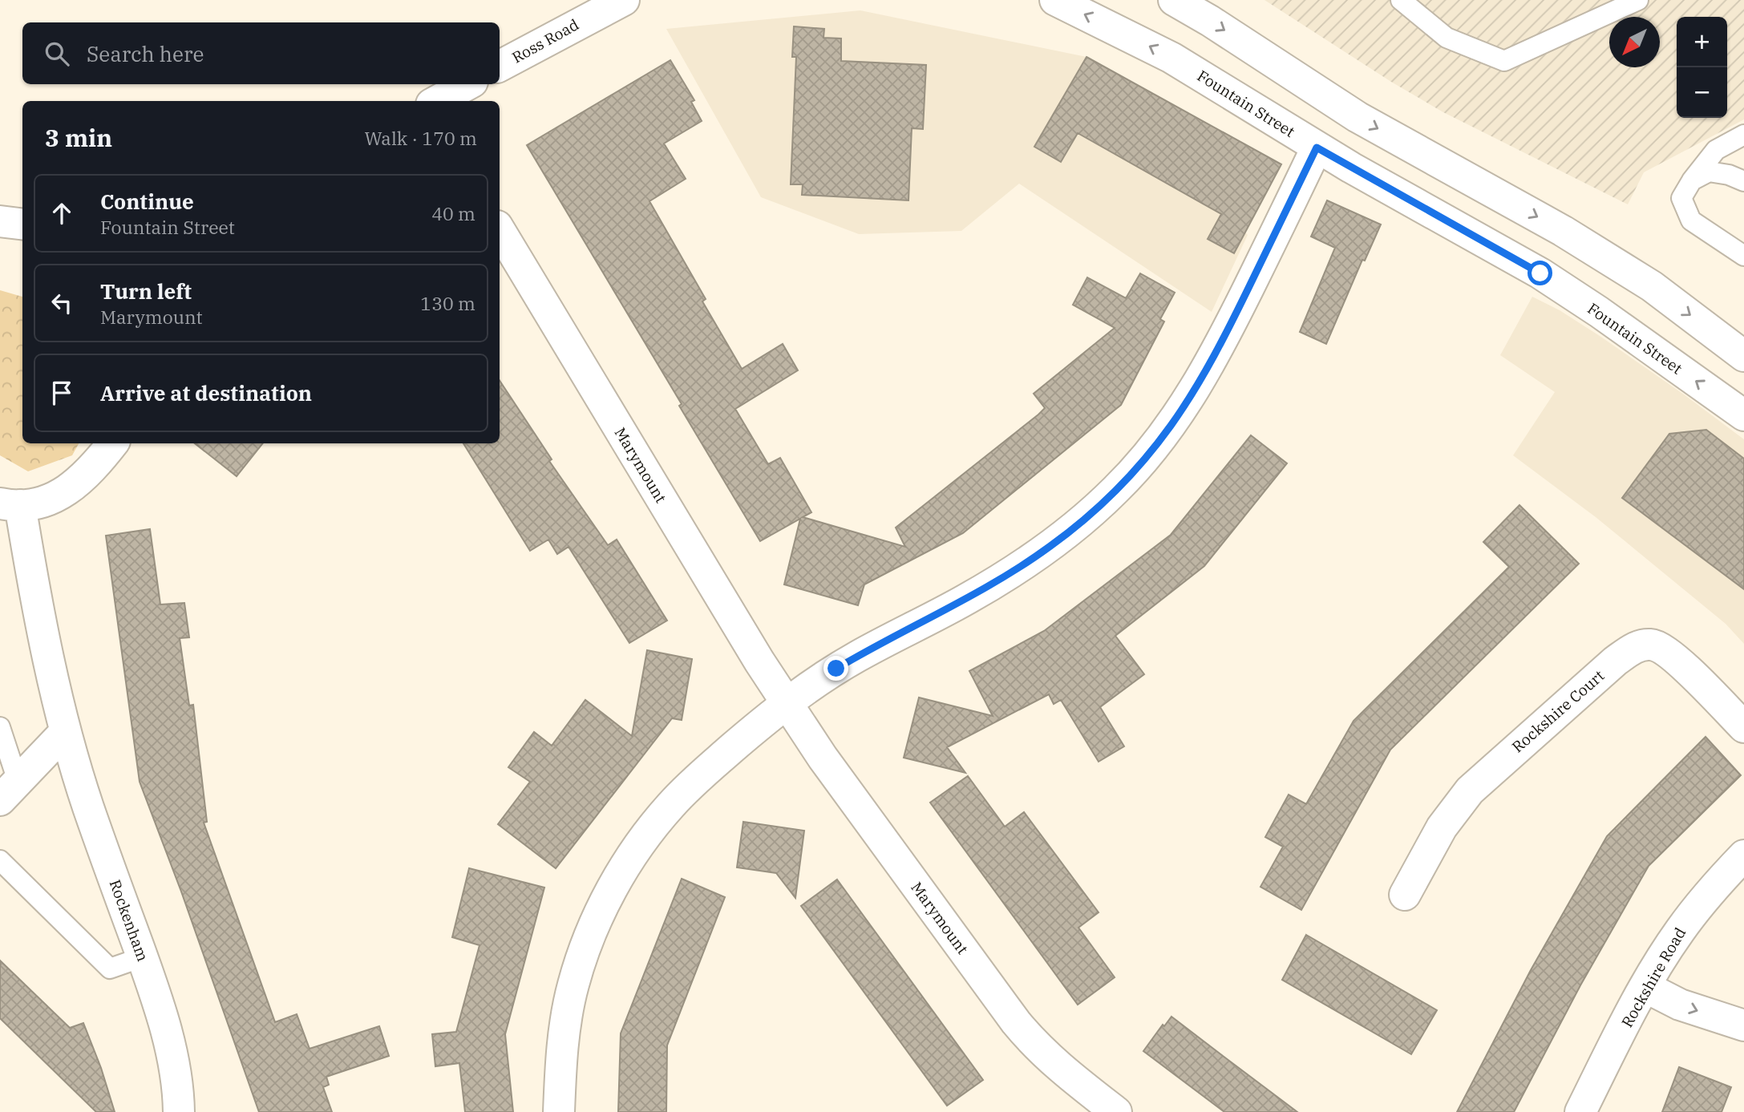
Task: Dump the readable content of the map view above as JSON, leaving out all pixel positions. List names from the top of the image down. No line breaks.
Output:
{"streets":{"street":["Ross Road","Fountain Street","Marymount","Rockshire Court","Rockenham","Rockshire Road"]},"north":"bottom left","page":{"map_buttons":["+","−"],"search":"Search here","heading":["3 min","Walk · 170 m"],"list":[["Continue","Fountain Street","40 m"],["Turn left","Marymount","130 m"],"Arrive at destination"]}}
